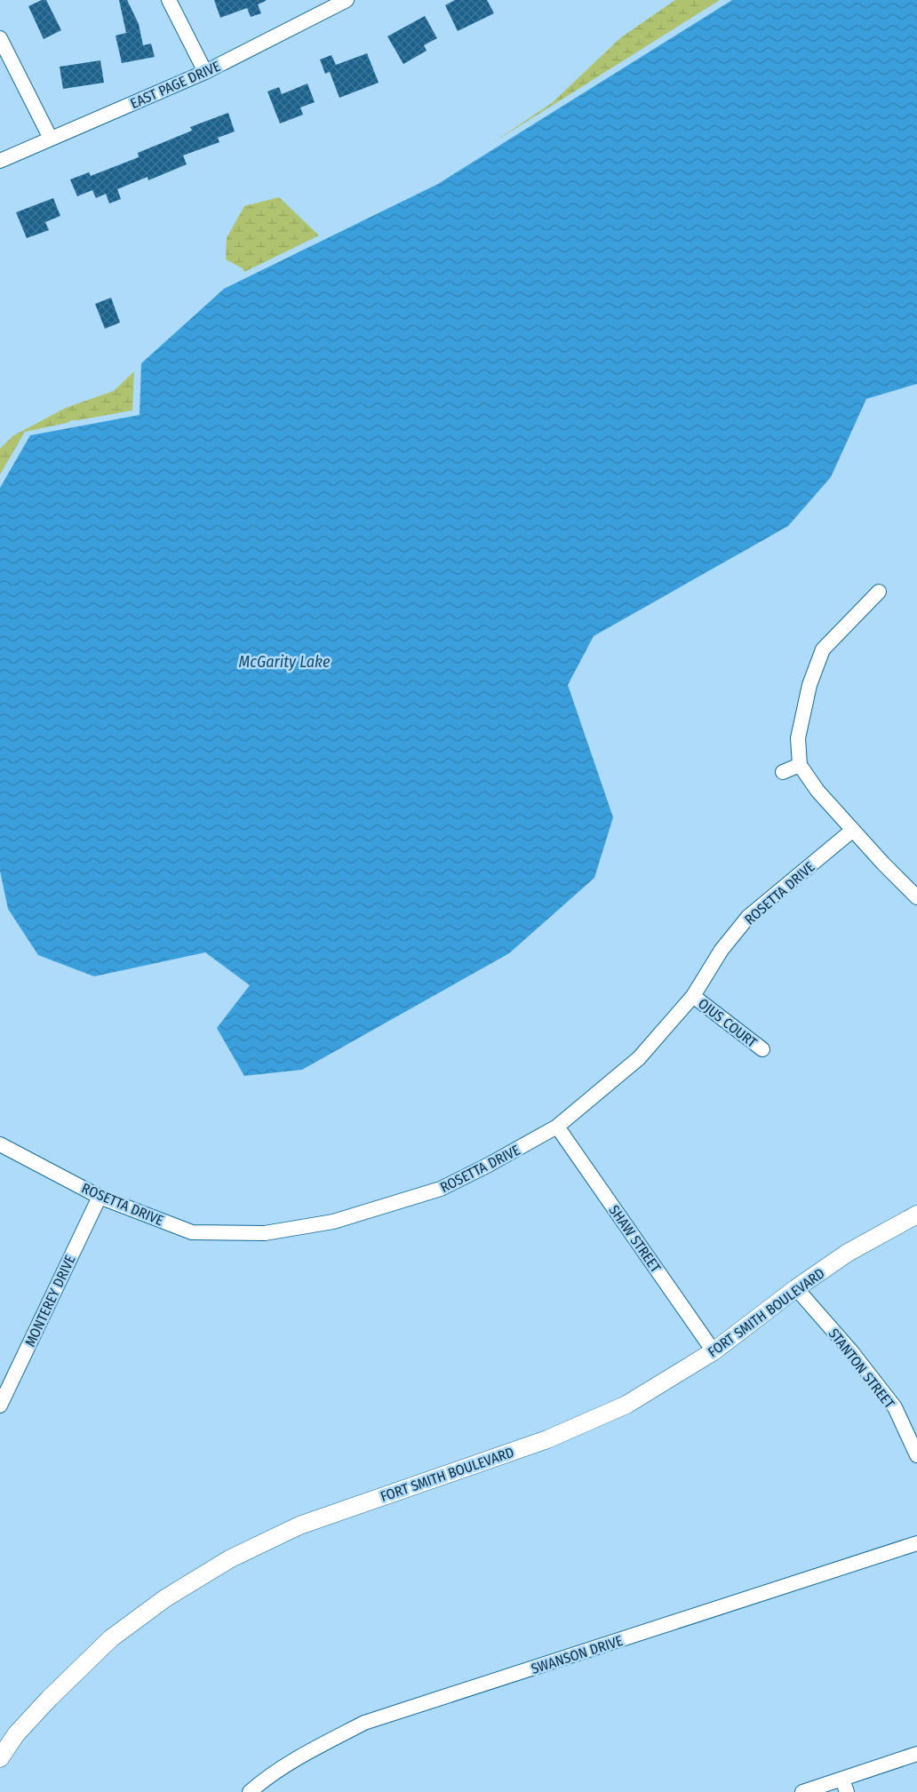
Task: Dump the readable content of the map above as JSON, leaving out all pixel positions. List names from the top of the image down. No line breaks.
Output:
{"streets":{"street":["EAST PAGE DRIVE","ROSETTA DRIVE","OJUS COURT","SHAW STREET","MONTEREY DRIVE","FORT SMITH BOULEVARD","STANTON STREET","SWANSON DRIVE"]},"crossings":[["ROSETTA DRIVE","OJUS COURT"],["ROSETTA DRIVE","SHAW STREET"],["ROSETTA DRIVE","MONTEREY DRIVE"],["SHAW STREET","FORT SMITH BOULEVARD"],["FORT SMITH BOULEVARD","STANTON STREET"]],"water":["McGarity Lake"]}
